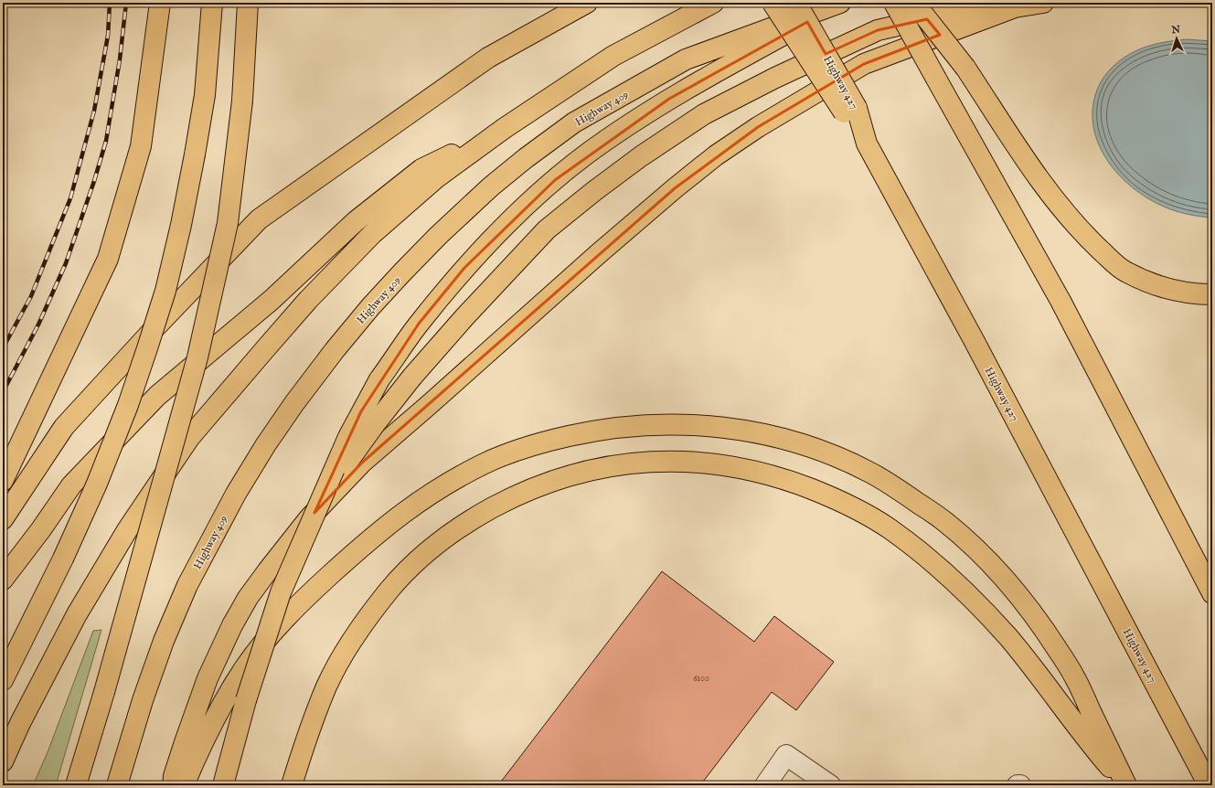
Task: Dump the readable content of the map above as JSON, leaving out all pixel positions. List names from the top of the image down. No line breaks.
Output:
{"streets":{"highway":["Highway 427","Highway 409"]},"house_numbers":["6100"],"north":"top"}
